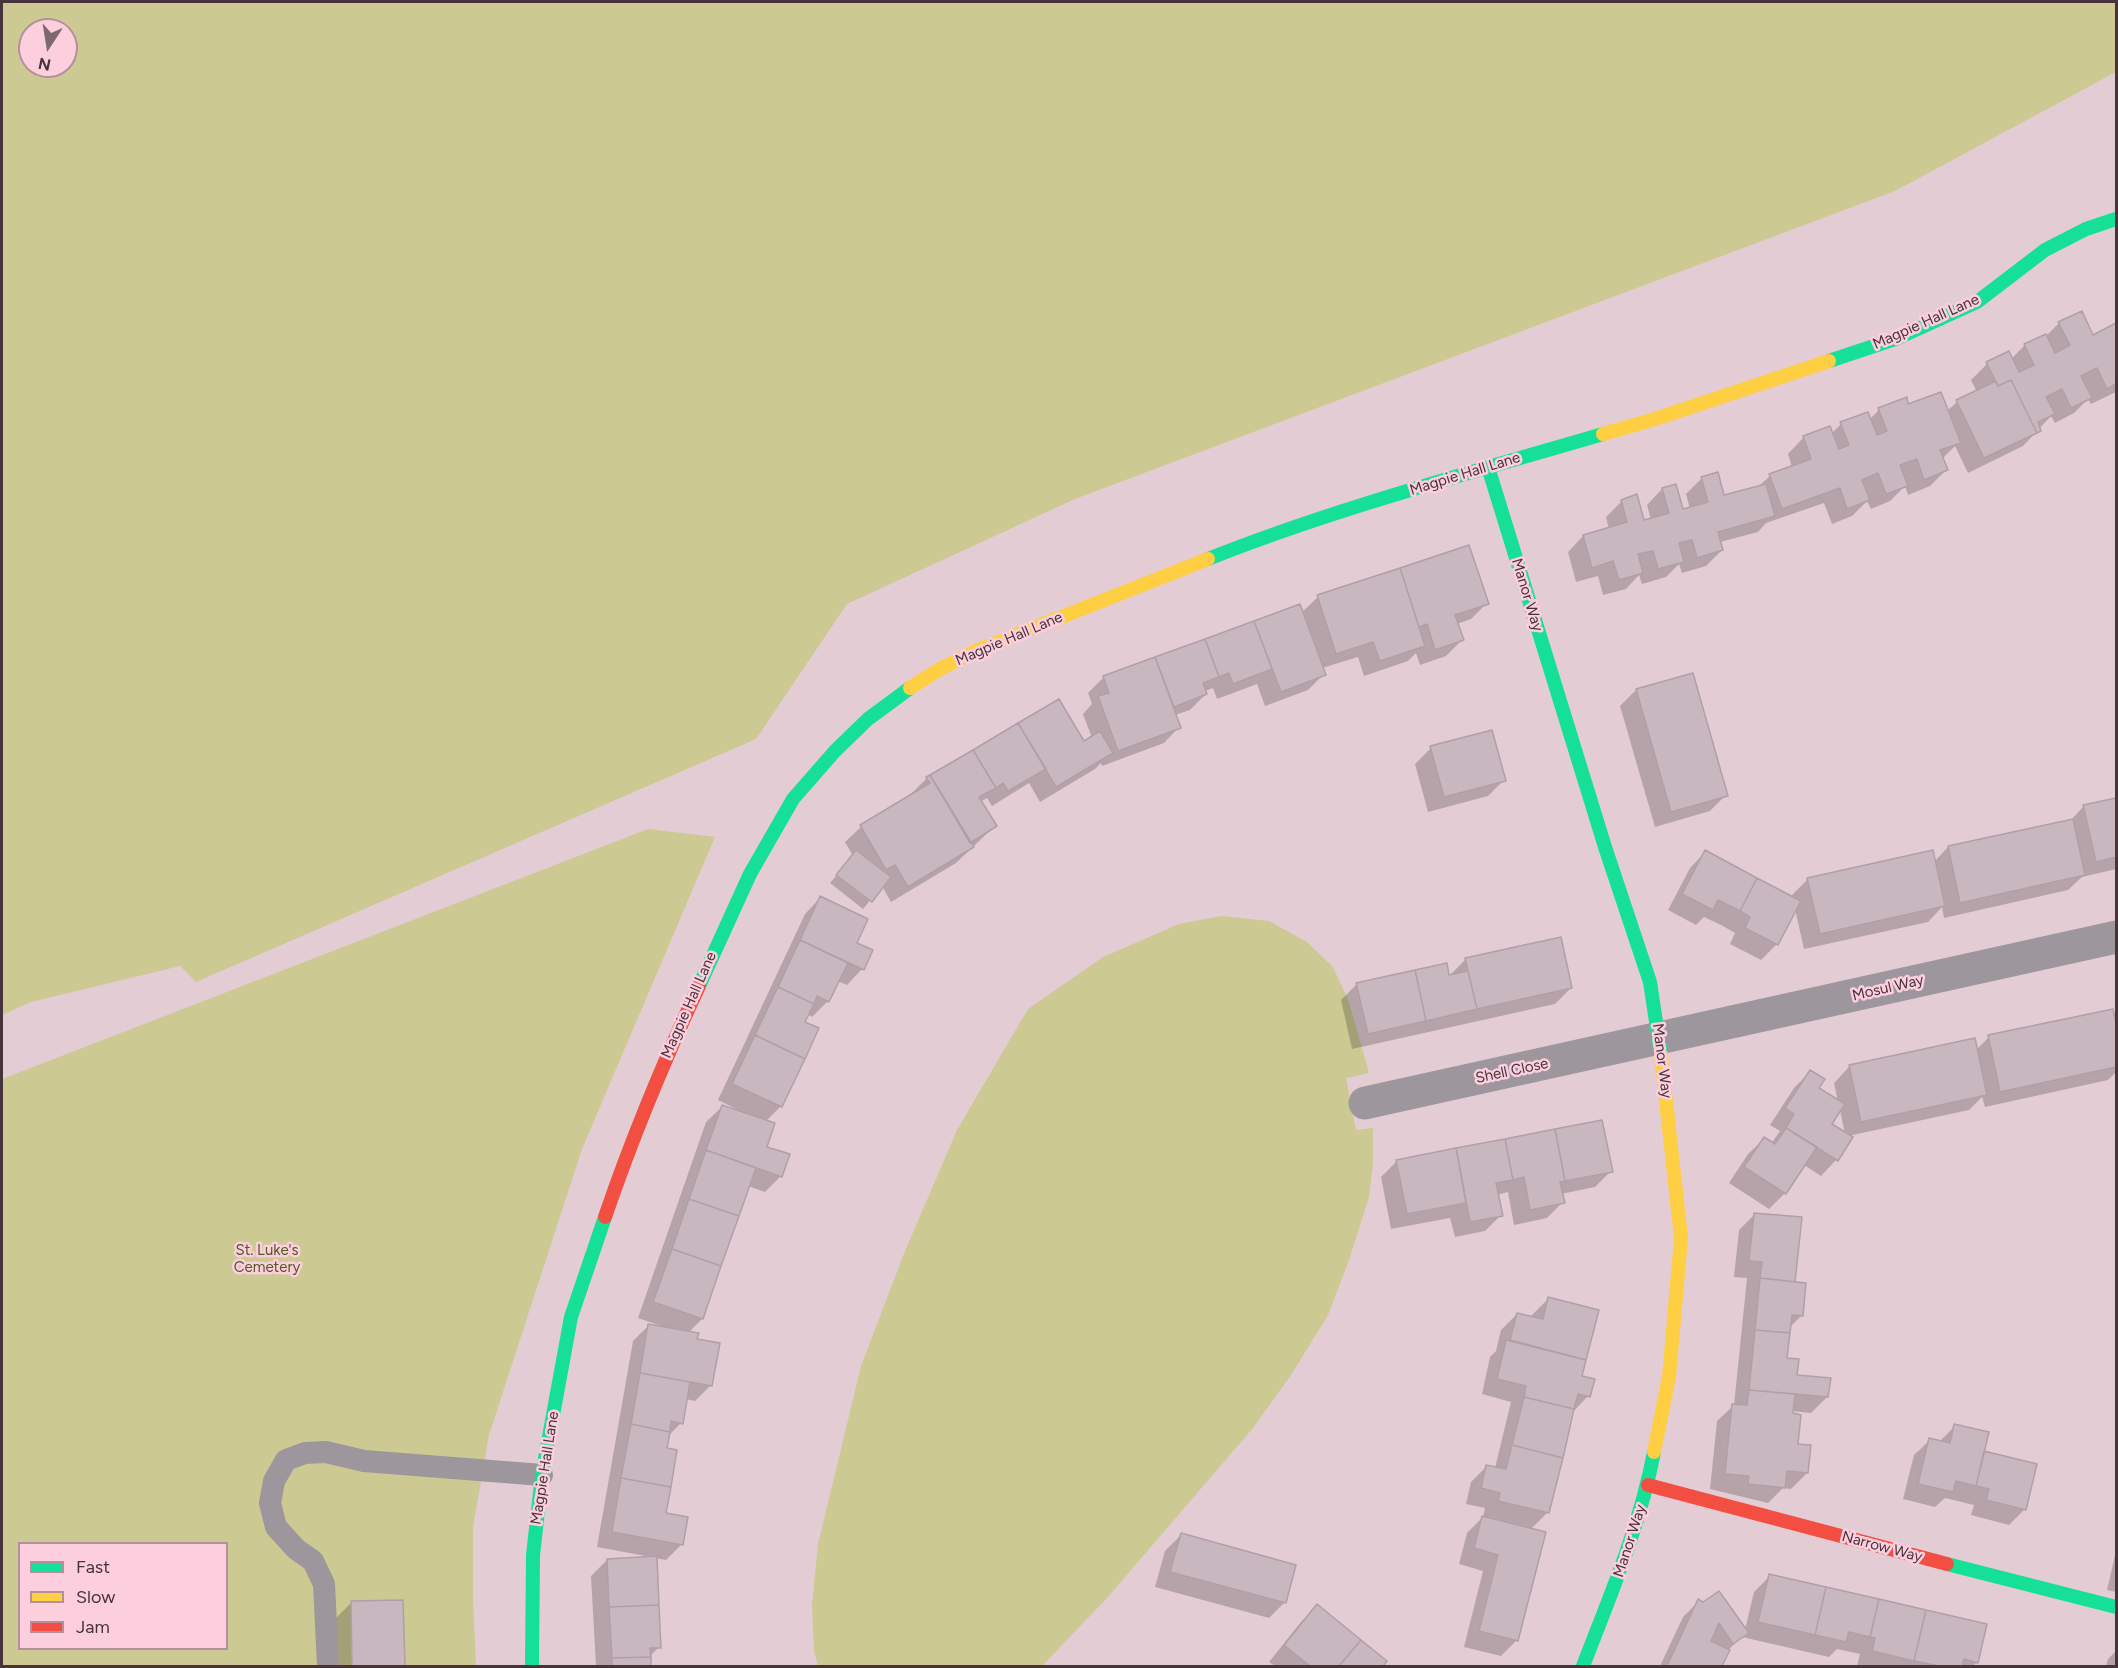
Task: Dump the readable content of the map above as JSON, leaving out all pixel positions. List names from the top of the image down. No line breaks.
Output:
{"streets":{"street":["Magpie Hall Lane","Manor Way","Mosul Way","Shell Close","Narrow Way"]},"crossings":[["Magpie Hall Lane","Manor Way"],["Manor Way","Mosul Way"],["Manor Way","Shell Close"],["Manor Way","Narrow Way"],["Mosul Way","Shell Close"]],"parks":["St. Luke's Cemetery"],"legend":["Fast","Slow","Jam"],"north":"bottom"}
